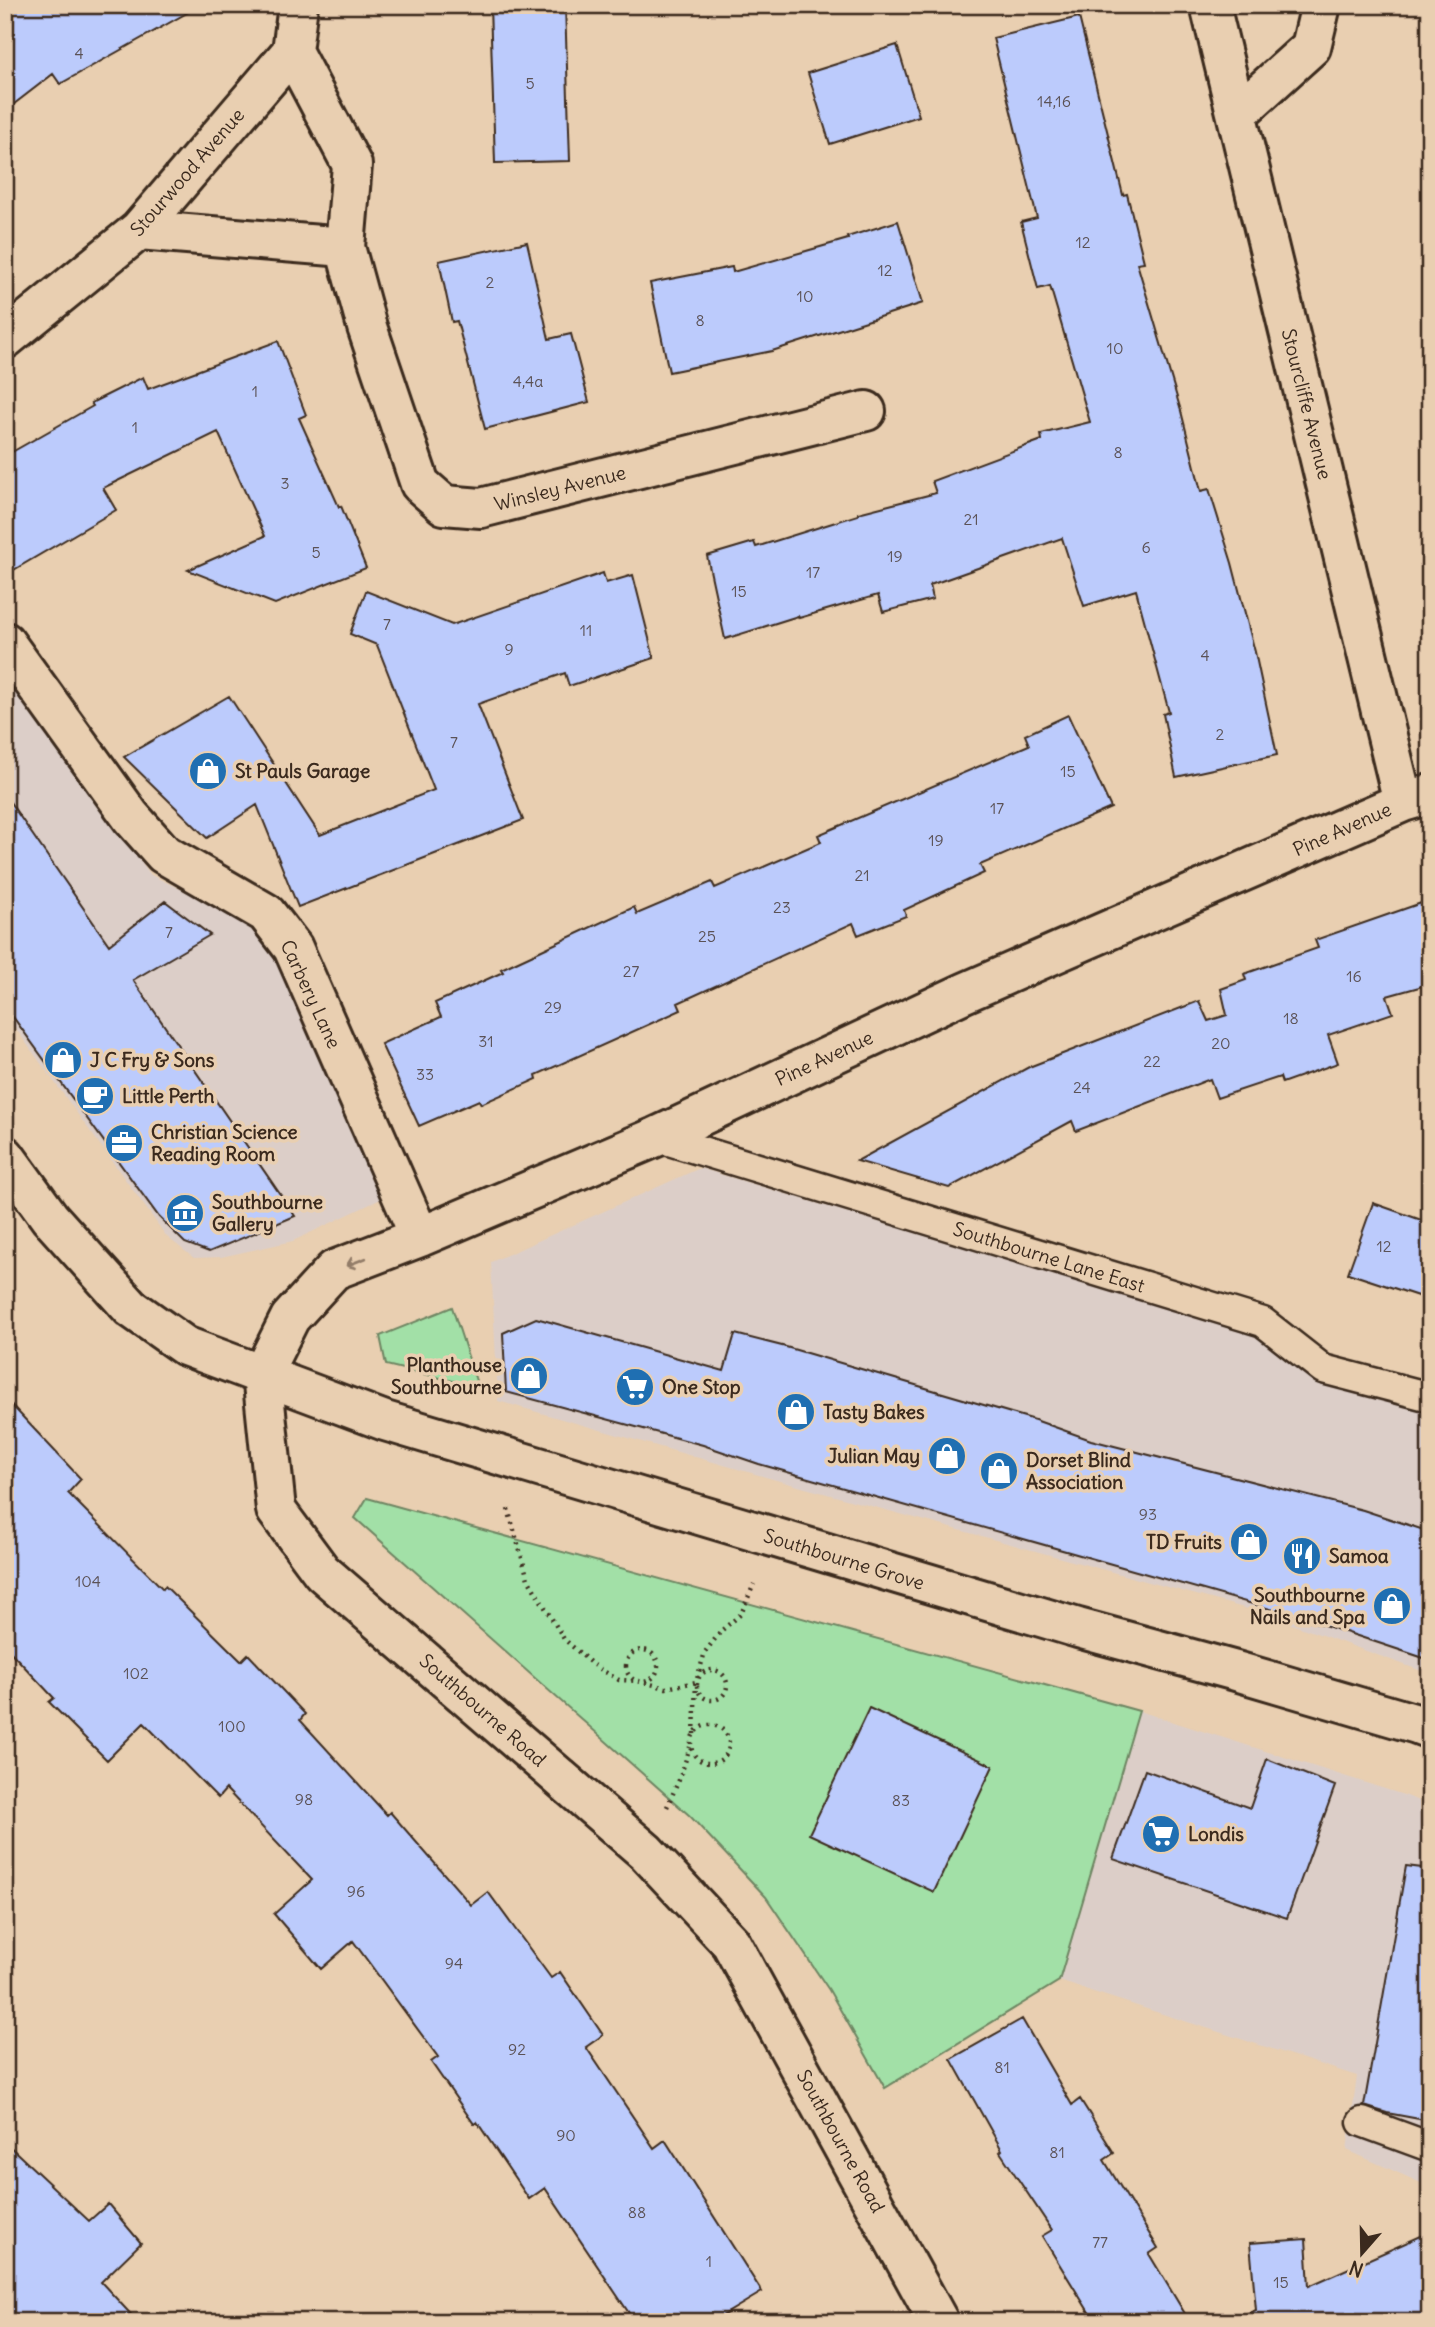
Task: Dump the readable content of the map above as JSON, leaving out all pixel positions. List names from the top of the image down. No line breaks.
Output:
{"streets":{"street":["Stourwood Avenue","Stourcliffe Avenue","Winsley Avenue","Pine Avenue","Carbery Lane","Southbourne Grove","Southbourne Road"],"lane":["Southbourne Lane East"]},"crossings":[["Stourwood Avenue","Winsley Avenue"],["Stourcliffe Avenue","Pine Avenue"],["Pine Avenue","Carbery Lane"],["Pine Avenue","Southbourne Lane East"],["Pine Avenue","Southbourne Grove"],["Pine Avenue","Southbourne Road"],["Southbourne Grove","Southbourne Road"]],"places":{"shop":["St Pauls Garage","J C Fry & Sons","Planthouse Southbourne","Tasty Bakes","Julian May","Dorset Blind Association","TD Fruits","Southbourne Nails and Spa"],"cafe":["Little Perth"],"office":["Christian Science Reading Room"],"museum":["Southbourne Gallery"],"supermarket":["One Stop","Londis"],"restaurant":["Samoa"]},"house_numbers":["4","5","14,16","12","12","2","10","8","10","4,4a","1","1","8","3","21","6","5","19","17","15","7","11","9","4","2","7","15","17","19","21","23","7","25","27","16","29","18","31","20","22","33","24","12","93","104","102","100","98","83","96","94","92","81","90","81","88","77","1","15"],"north":"bottom"}
